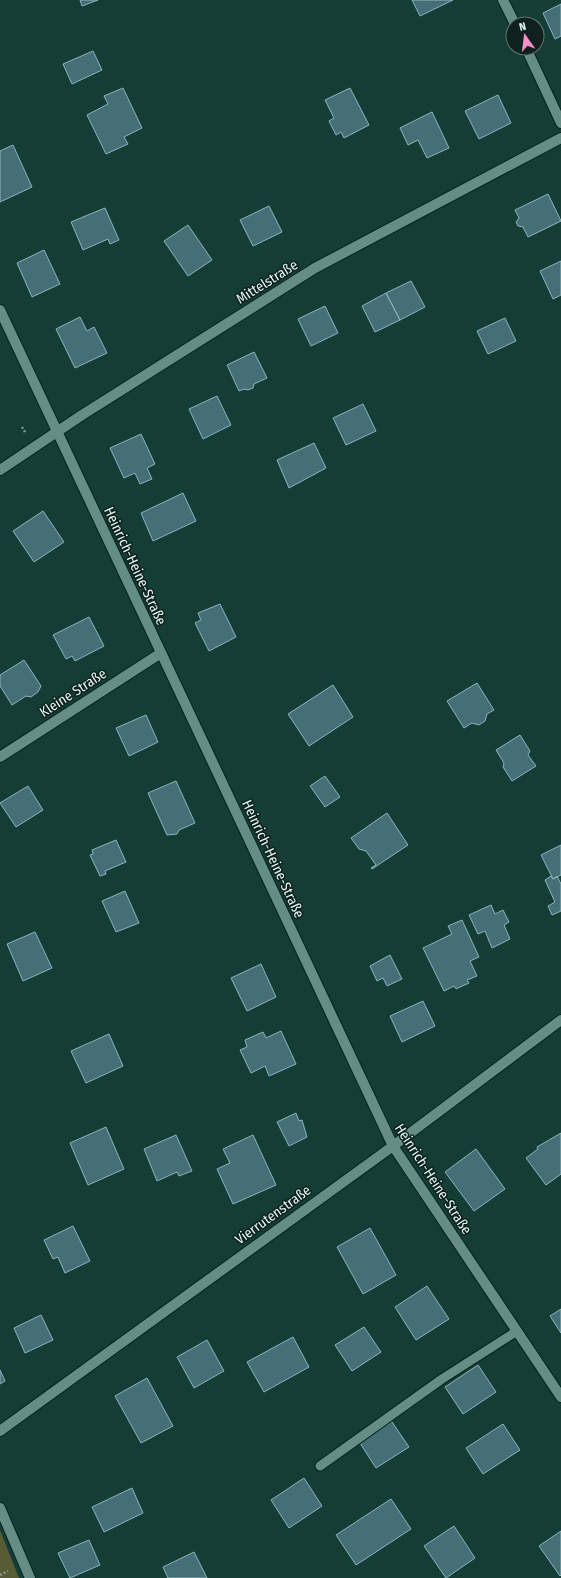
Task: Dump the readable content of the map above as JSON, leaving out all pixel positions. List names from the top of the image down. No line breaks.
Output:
{"streets":{"street":["Mittelstraße","Heinrich-Heine-Straße","Kleine Straße","Vierrutenstraße"]},"crossings":[["Mittelstraße","Heinrich-Heine-Straße"],["Heinrich-Heine-Straße","Kleine Straße"],["Heinrich-Heine-Straße","Vierrutenstraße"]],"north":"top"}
